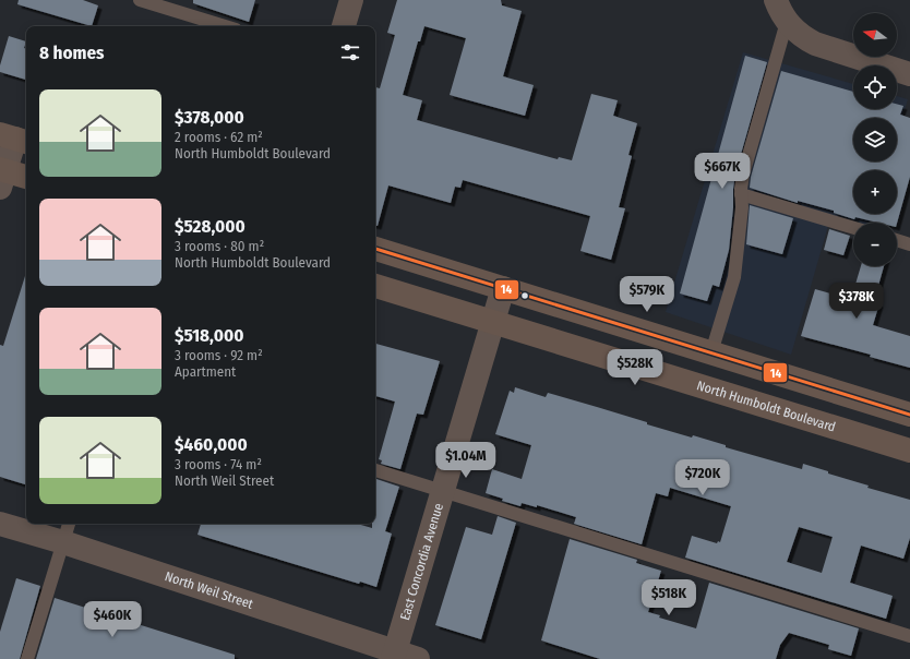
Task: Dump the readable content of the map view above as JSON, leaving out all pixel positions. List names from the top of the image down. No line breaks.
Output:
{"streets":{"main road":["North Humboldt Boulevard"],"street":["East Concordia Avenue","North Weil Street"]},"crossings":[["North Humboldt Boulevard","East Concordia Avenue"],["East Concordia Avenue","North Weil Street"]],"lines":["transit line 14"],"north":"left","page":{"map_buttons":["+","−"],"heading":"8 homes","list":[{"name":"$378,000","note":"2 rooms · 62 m² · North Humboldt Boulevard"},{"name":"$528,000","note":"3 rooms · 80 m² · North Humboldt Boulevard"},{"name":"$518,000","note":"3 rooms · 92 m² · Apartment"},{"name":"$460,000","note":"3 rooms · 74 m² · North Weil Street"}],"price":["$667K","$579K","$378K","$528K","$1.04M","$720K","$518K","$460K"]}}
